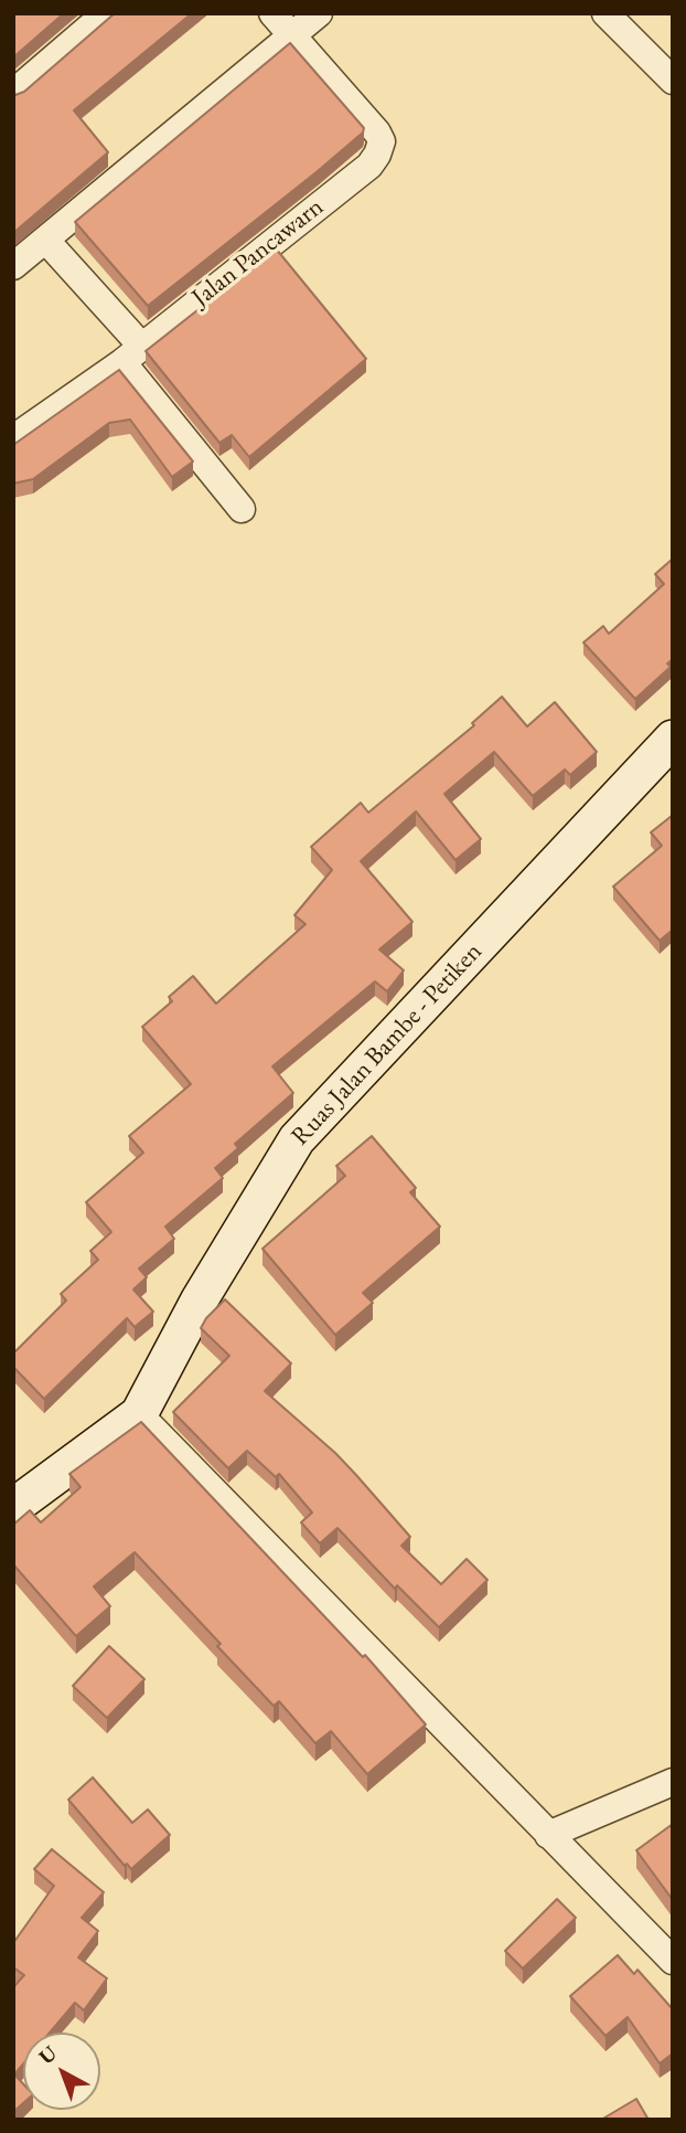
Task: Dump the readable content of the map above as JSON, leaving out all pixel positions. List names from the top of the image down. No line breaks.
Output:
{"streets":{"main road":["Ruas Jalan Bambe - Petiken"],"street":["Jalan Pancawarn"]},"north":"top left"}
